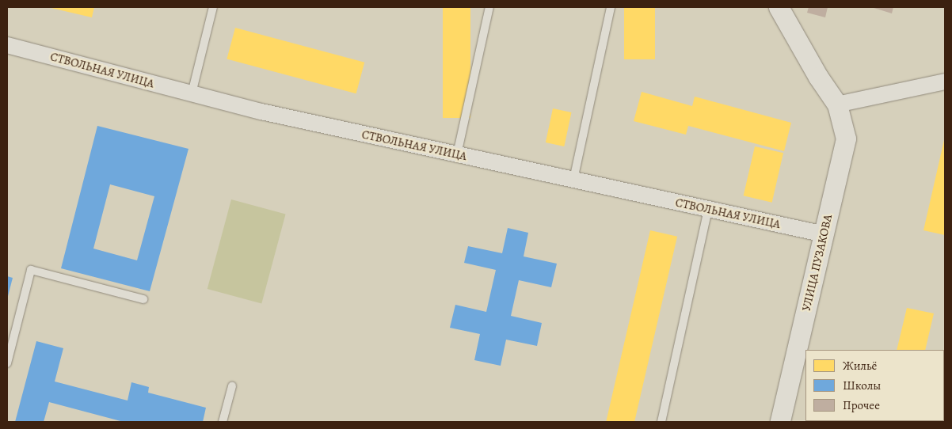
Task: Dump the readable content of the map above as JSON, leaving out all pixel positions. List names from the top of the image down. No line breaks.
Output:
{"streets":{"street":["СТВОЛЬНАЯ УЛИЦА","УЛИЦА ПУЗАКОВА"]},"crossings":[["СТВОЛЬНАЯ УЛИЦА","УЛИЦА ПУЗАКОВА"]],"legend":["Жильё","Школы","Прочее"]}
